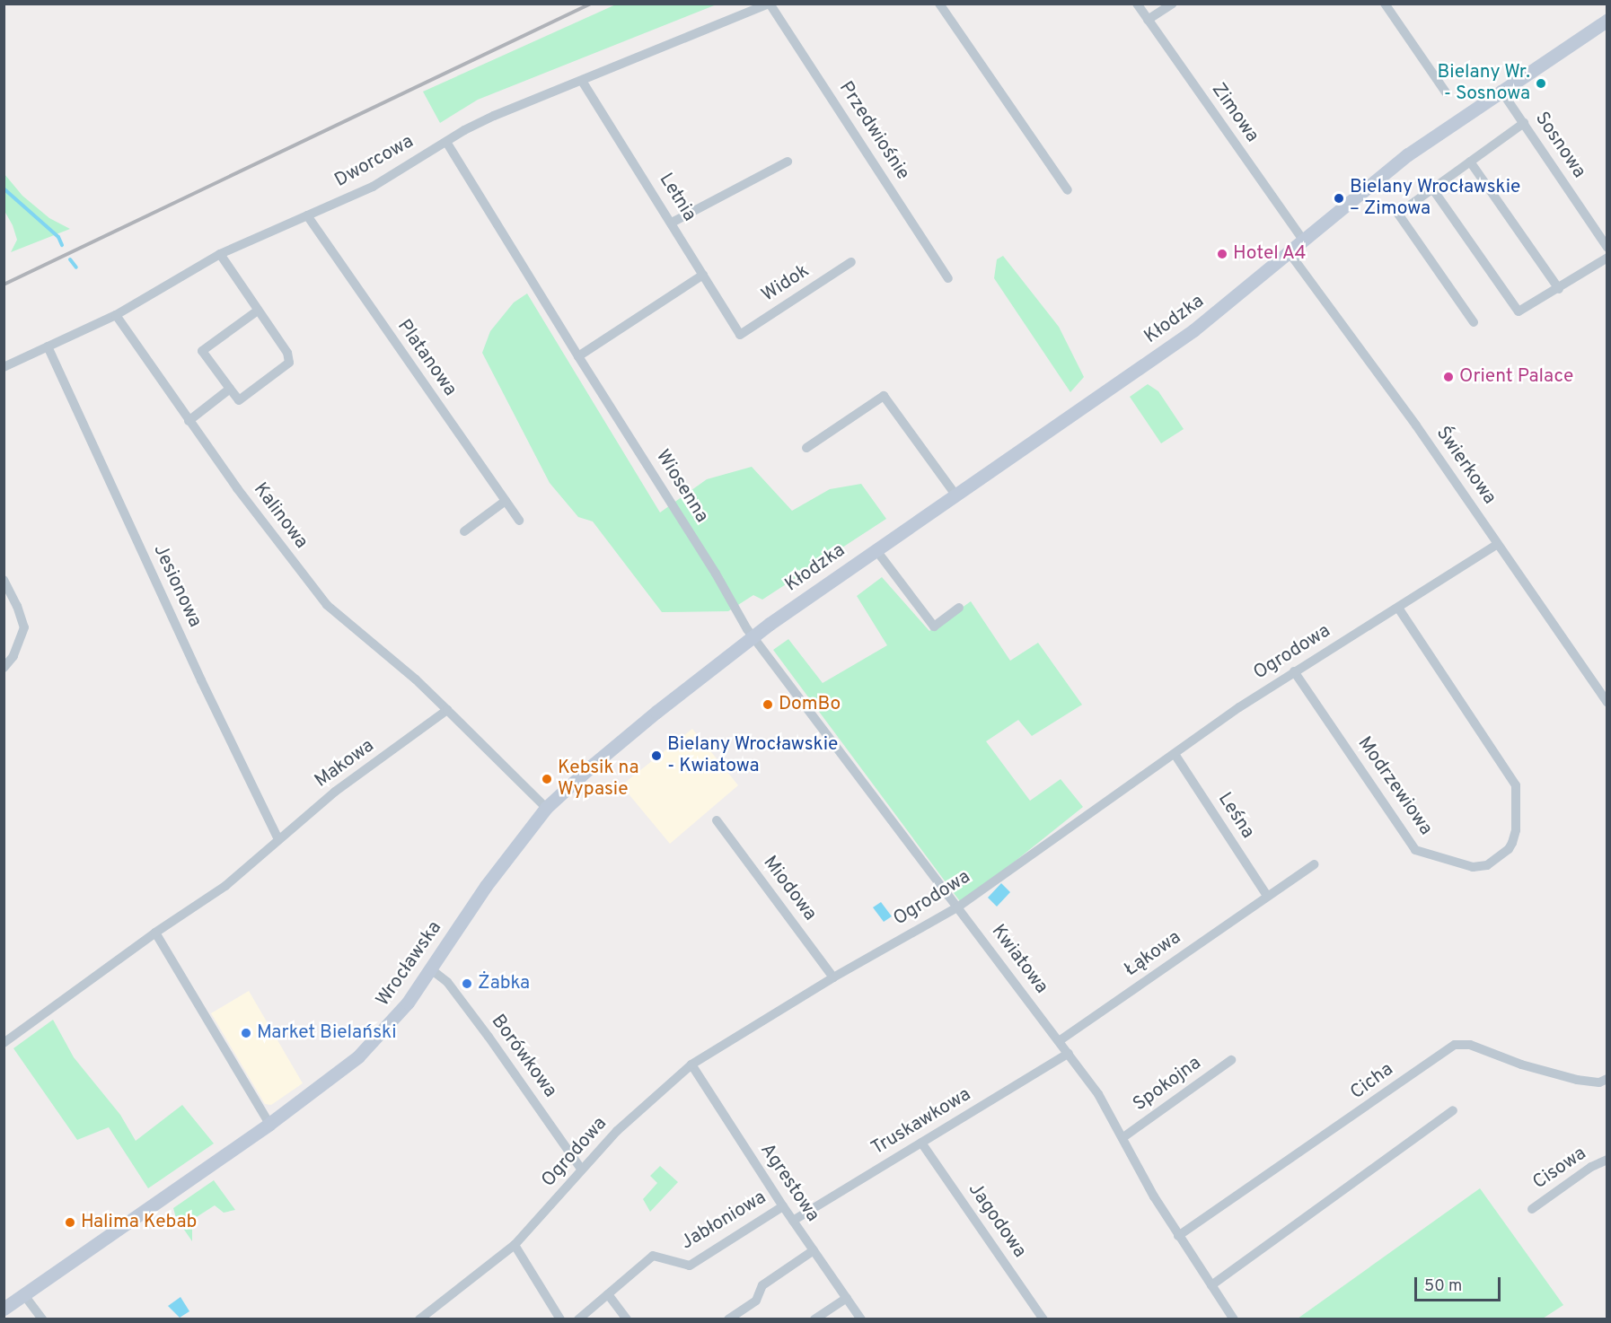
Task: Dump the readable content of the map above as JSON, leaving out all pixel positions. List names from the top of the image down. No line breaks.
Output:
{"streets":{"main road":["Kłodzka","Wrocławska"],"street":["Zimowa","Przedwiośnie","Sosnowa","Dworcowa","Letnia","Widok","Platanowa","Świerkowa","Wiosenna","Kalinowa","Jesionowa","Ogrodowa","Makowa","Modrzewiowa","Leśna","Miodowa","Łąkowa","Kwiatowa","Borówkowa","Cicha","Spokojna","Truskawkowa","Cisowa","Agrestowa","Jabłoniowa","Jagodowa"]},"crossings":[["Zimowa","Kłodzka"],["Przedwiośnie","Dworcowa"],["Sosnowa","Kłodzka"],["Dworcowa","Letnia"],["Dworcowa","Platanowa"],["Dworcowa","Wiosenna"],["Dworcowa","Kalinowa"],["Dworcowa","Jesionowa"],["Letnia","Widok"],["Kłodzka","Świerkowa"],["Kłodzka","Wiosenna"],["Kłodzka","Kwiatowa"],["Kłodzka","Wrocławska"],["Świerkowa","Ogrodowa"],["Wiosenna","Kwiatowa"],["Wiosenna","Wrocławska"],["Kalinowa","Makowa"],["Jesionowa","Makowa"],["Ogrodowa","Modrzewiowa"],["Ogrodowa","Leśna"],["Ogrodowa","Miodowa"],["Ogrodowa","Kwiatowa"],["Ogrodowa","Borówkowa"],["Ogrodowa","Agrestowa"],["Leśna","Łąkowa"],["Łąkowa","Kwiatowa"],["Kwiatowa","Wrocławska"],["Kwiatowa","Cicha"],["Kwiatowa","Spokojna"],["Kwiatowa","Truskawkowa"],["Wrocławska","Borówkowa"],["Truskawkowa","Agrestowa"],["Truskawkowa","Jagodowa"],["Agrestowa","Jabłoniowa"]],"places":["Bielany Wr. - Sosnowa","Bielany Wrocławskie – Zimowa","Hotel A4","Orient Palace","DomBo","Bielany Wrocławskie - Kwiatowa","Kebsik na Wypasie","Żabka","Market Bielański","Halima Kebab"],"scale_bar":"50 m"}
